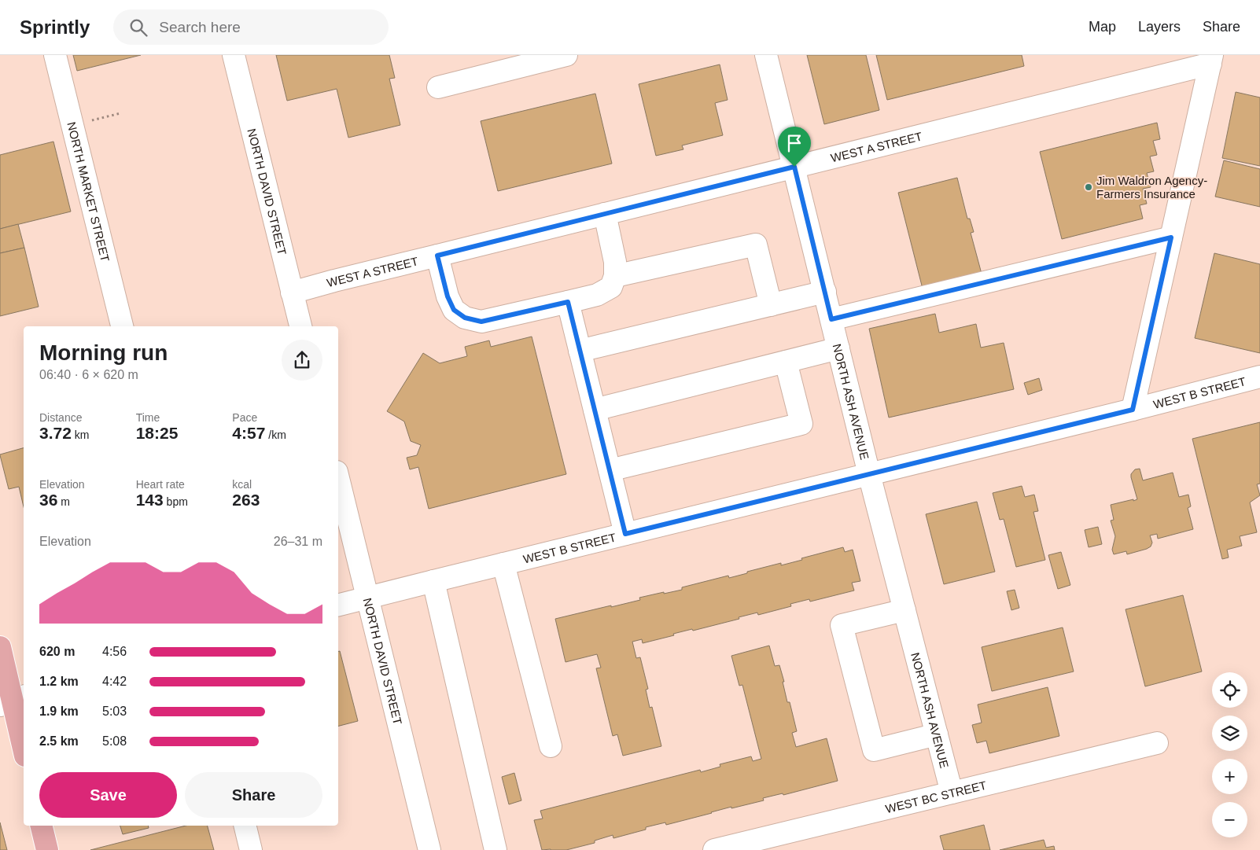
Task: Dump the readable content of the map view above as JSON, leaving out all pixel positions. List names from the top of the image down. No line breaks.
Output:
{"streets":{"street":["WEST A STREET","NORTH MARKET STREET","NORTH DAVID STREET","WEST B STREET","NORTH ASH AVENUE","WEST BC STREET"]},"crossings":[["WEST A STREET","NORTH DAVID STREET"],["WEST A STREET","NORTH ASH AVENUE"],["NORTH DAVID STREET","WEST B STREET"],["WEST B STREET","NORTH ASH AVENUE"],["NORTH ASH AVENUE","WEST BC STREET"]],"places":["Jim Waldron Agency- Farmers Insurance"],"page":{"header":"Sprintly","search":"Search here","nav":["Map","Layers","Share"],"heading":["Morning run","06:40 · 6 × 620 m"],"stats":[["Distance","3.72 km"],["Time","18:25"],["Pace","4:57 /km"],["Elevation","36 m"],["Heart rate","143 bpm"],["kcal","263"]],"chart":["Elevation","26–31 m"],"list":[{"name":"620 m","note":"4:56"},{"name":"1.2 km","note":"4:42"},{"name":"1.9 km","note":"5:03"},{"name":"2.5 km","note":"5:08"}],"map_buttons":["+","−"],"buttons":["Save","Share"]}}
